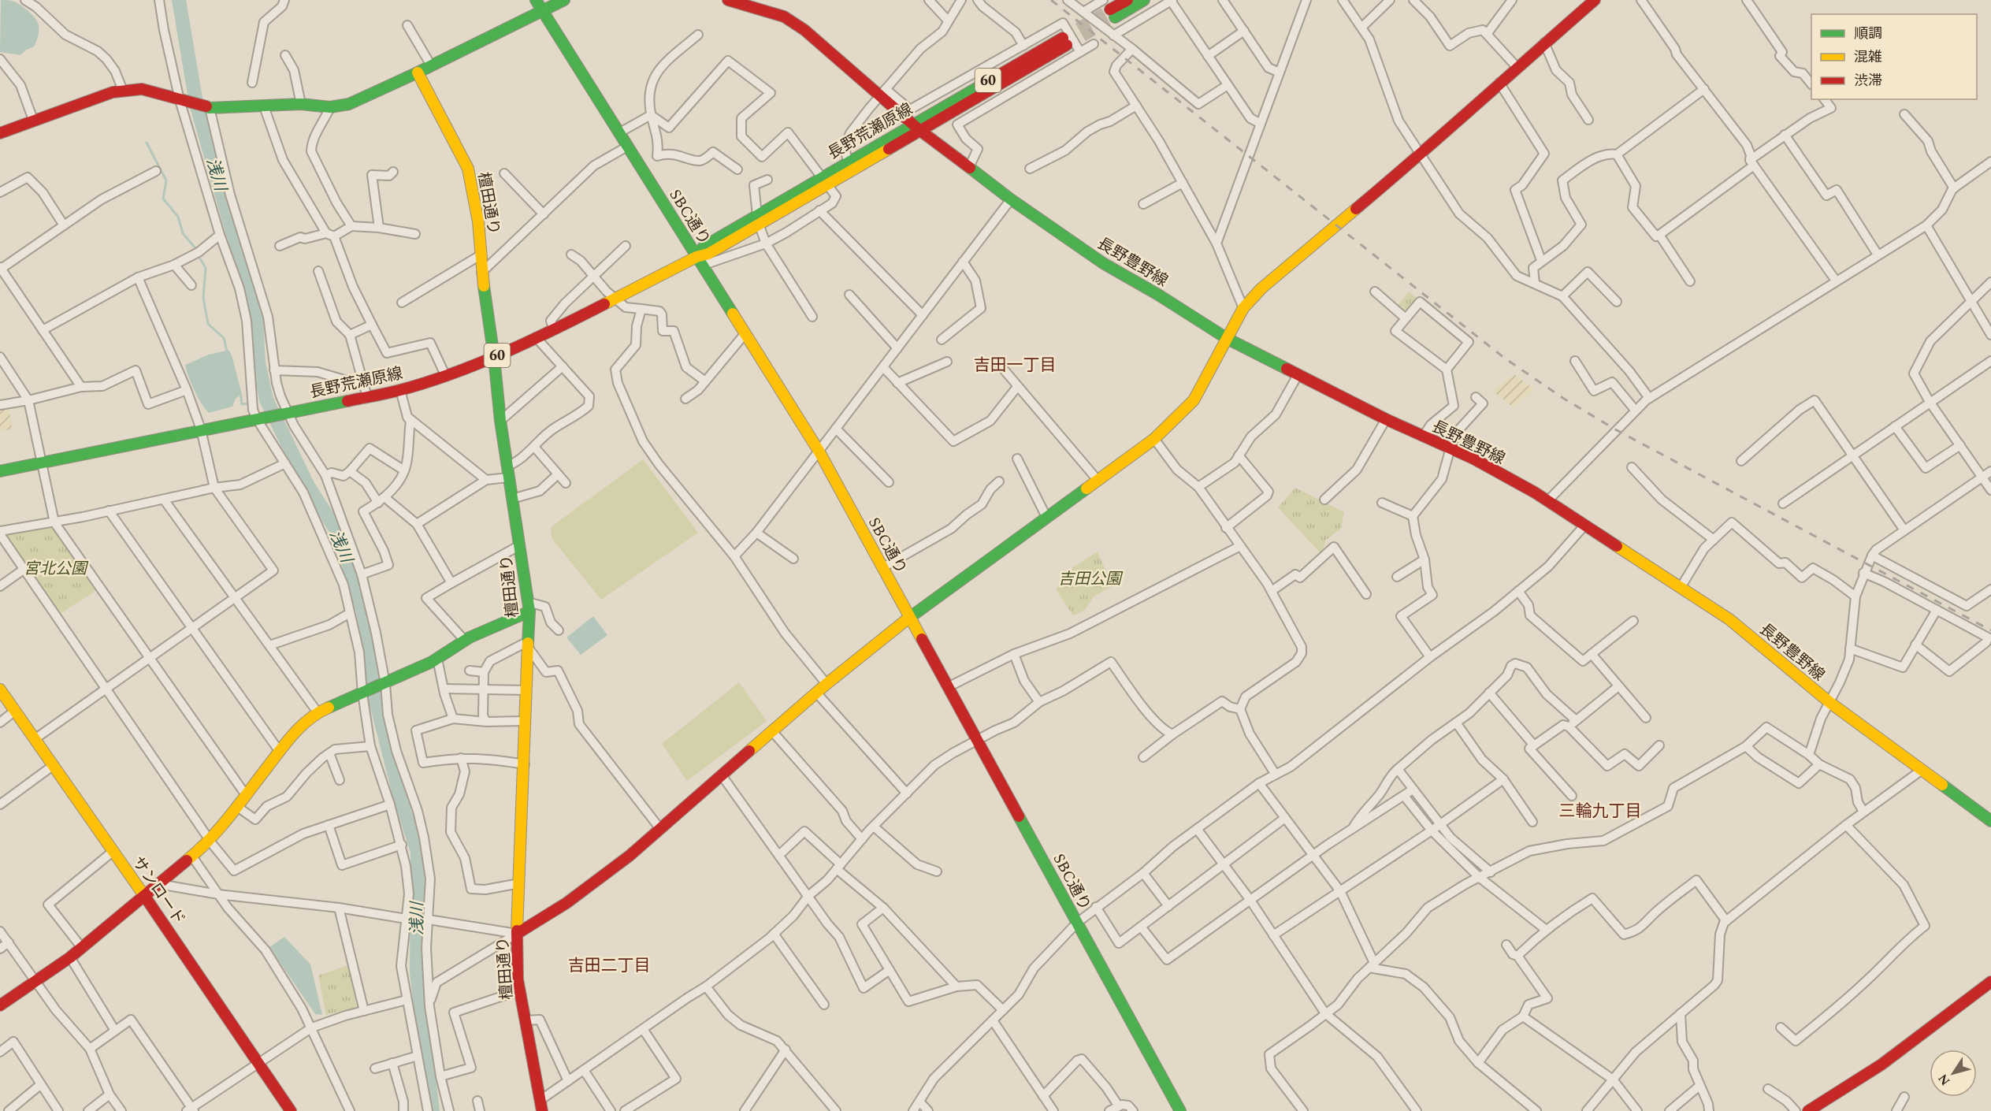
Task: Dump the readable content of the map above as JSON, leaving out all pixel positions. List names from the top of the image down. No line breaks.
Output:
{"streets":{"street":["60","長野荒瀬原線","檀田通り","SBC通り","長野豊野線","サンロード"]},"crossings":[["長野荒瀬原線","檀田通り"],["長野荒瀬原線","SBC通り"],["長野荒瀬原線","長野豊野線"]],"districts":["吉田一丁目","三輪九丁目","吉田二丁目"],"water":["浅川"],"parks":["宮北公園","吉田公園"],"legend":["順調","混雑","渋滞"],"north":"bottom left"}
